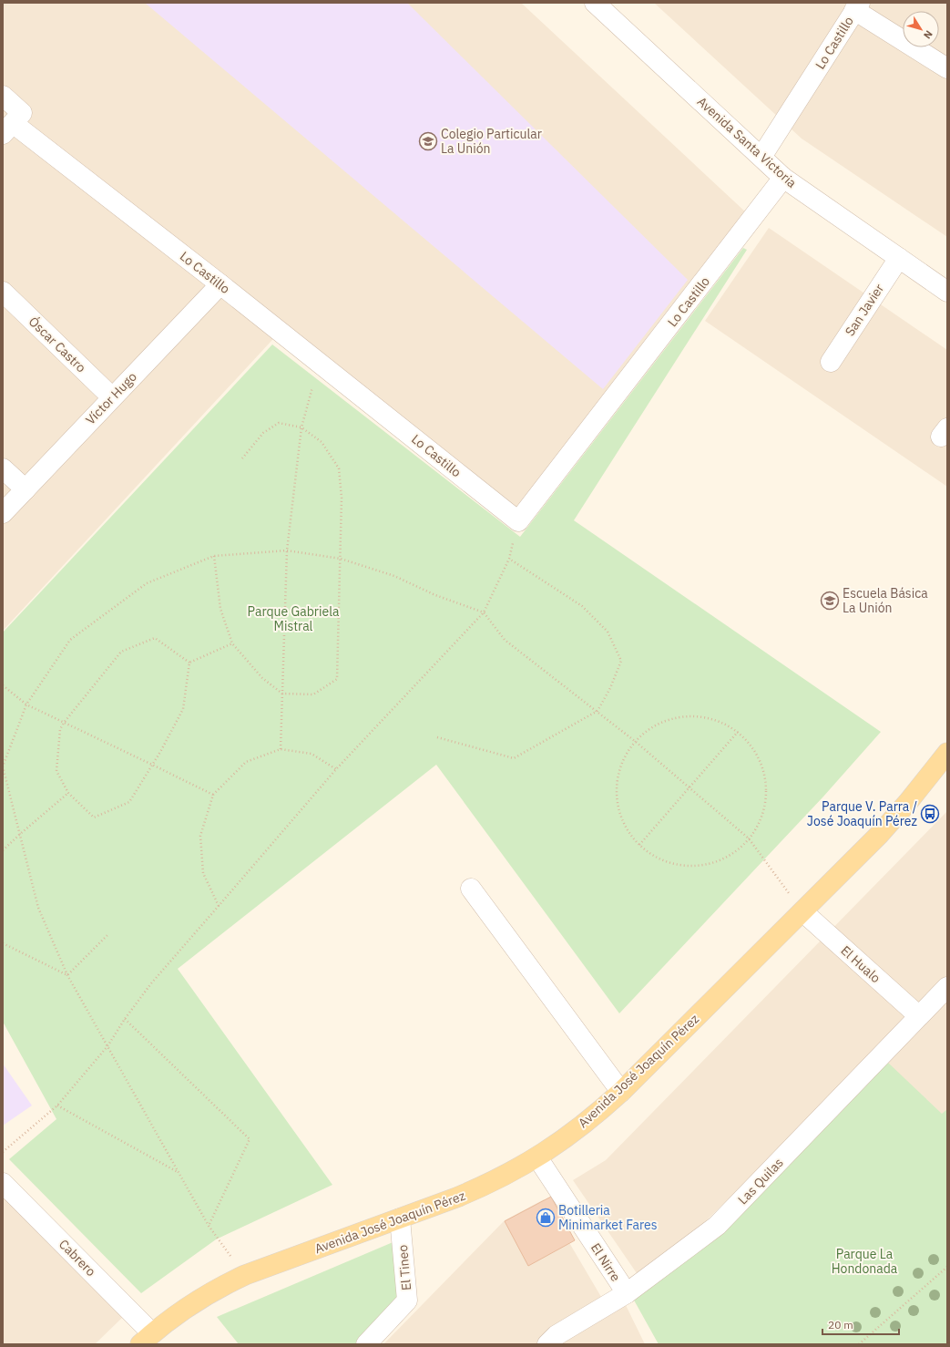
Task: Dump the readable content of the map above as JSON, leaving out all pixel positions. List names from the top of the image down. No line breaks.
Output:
{"streets":{"main road":["Avenida José Joaquín Pérez"],"street":["Lo Castillo","Avenida Santa Victoria","San Javier","Óscar Castro","Víctor Hugo","El Hualo","Las Quilas","Cabrero","El Nirre","El Tineo"]},"crossings":[["Lo Castillo","Avenida Santa Victoria"],["Lo Castillo","Víctor Hugo"],["Avenida Santa Victoria","San Javier"],["Óscar Castro","Víctor Hugo"],["El Hualo","Avenida José Joaquín Pérez"],["El Hualo","Las Quilas"],["Avenida José Joaquín Pérez","Cabrero"],["Avenida José Joaquín Pérez","El Nirre"],["Avenida José Joaquín Pérez","El Tineo"],["Las Quilas","El Nirre"]],"parks":["Parque Gabriela Mistral","Parque La Hondonada"],"places":{"school or university":["Colegio Particular La Unión","Escuela Básica La Unión"],"bus stop":["Parque V. Parra / José Joaquín Pérez"],"shop":["Botilleria Minimarket Fares"]},"scale_bar":"20 m","north":"bottom right"}
